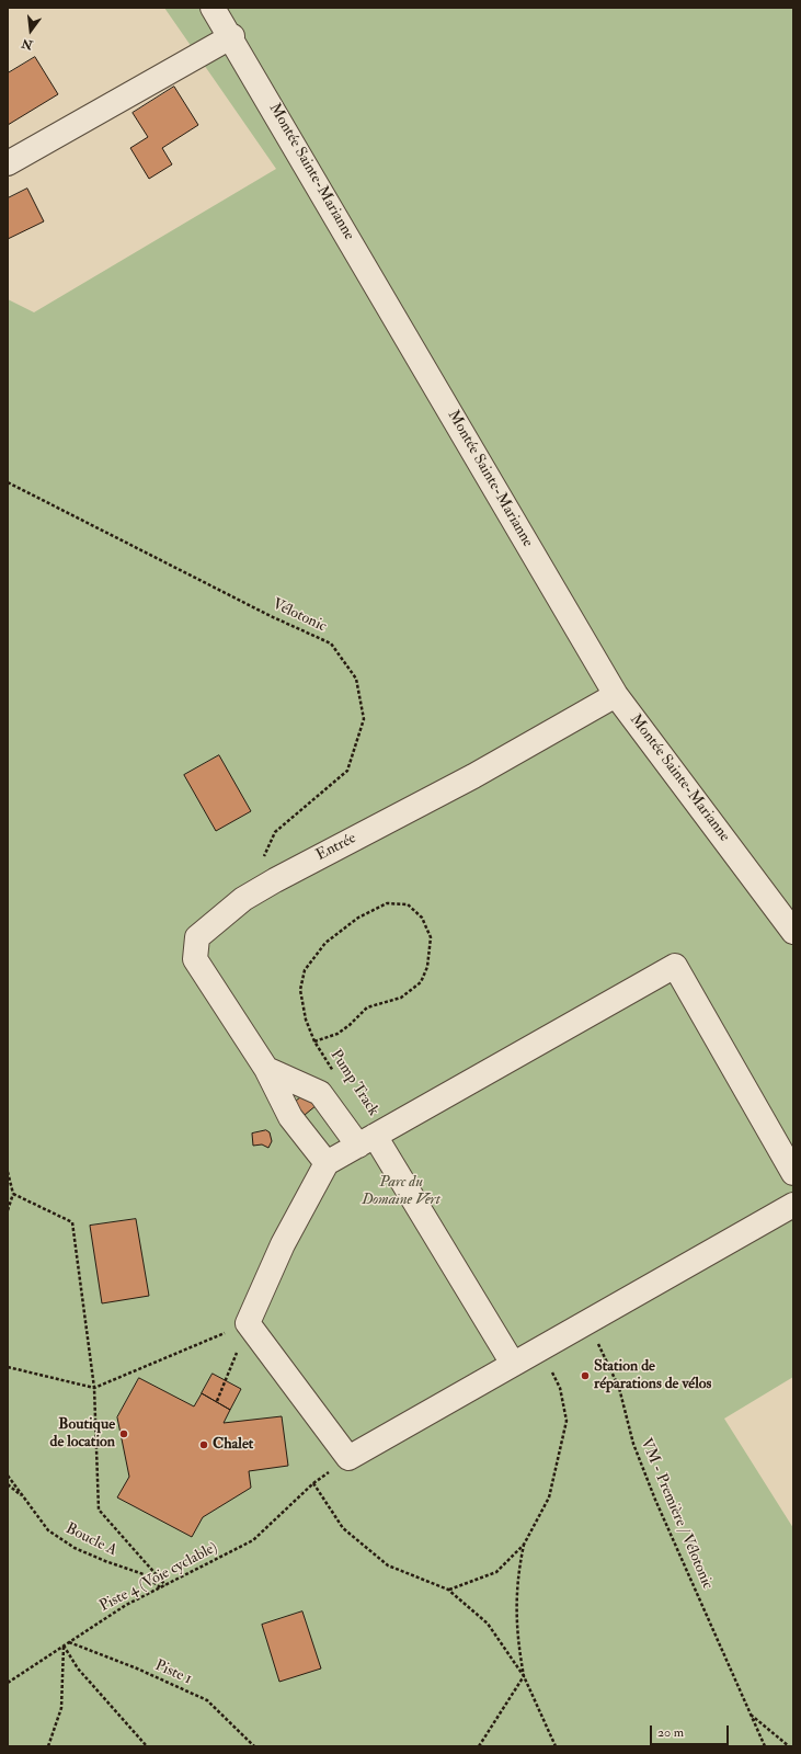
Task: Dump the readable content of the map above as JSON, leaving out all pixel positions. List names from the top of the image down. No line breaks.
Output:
{"streets":{"street":["Montée Sainte-Marianne","Entrée"],"path":["Vélotonic","Pump Track","VM - Première / Vélotonic","Boucle A","Piste 4 (Voie cyclable)","Piste 1"]},"crossings":[["Montée Sainte-Marianne","Entrée"],["Boucle A","Piste 4 (Voie cyclable)"],["Piste 4 (Voie cyclable)","Piste 1"]],"parks":["Parc du Domaine Vert"],"places":["Station de réparations de vélos","Boutique de location","Chalet"],"scale_bar":"20 m","north":"bottom"}
